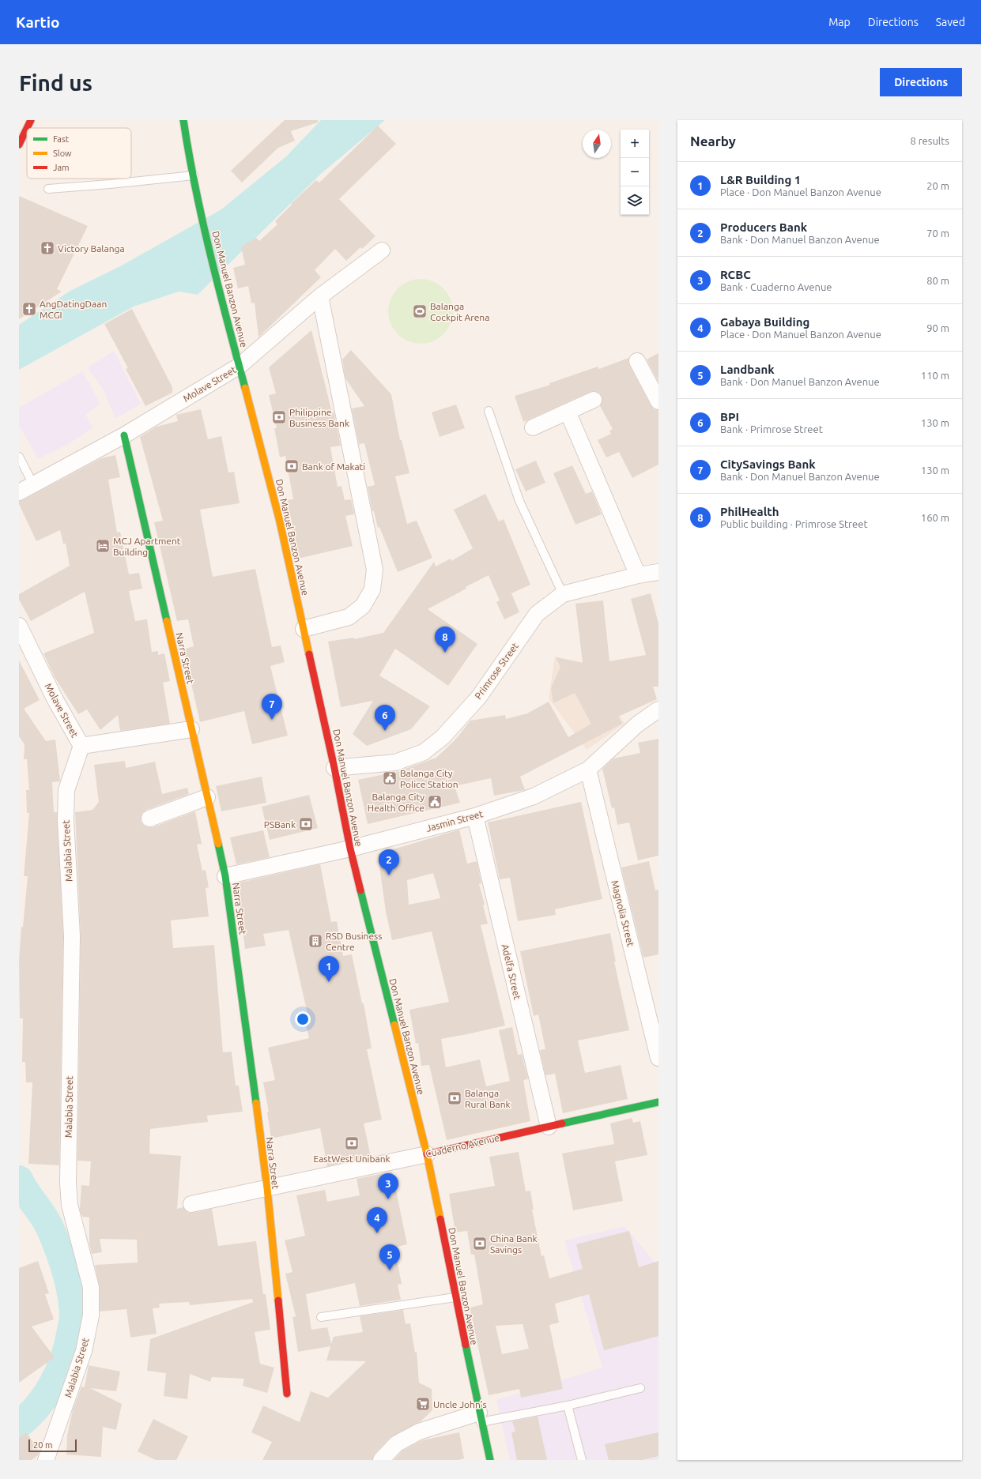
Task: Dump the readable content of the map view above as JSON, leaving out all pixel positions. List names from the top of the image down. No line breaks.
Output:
{"streets":{"main road":["Don Manuel Banzon Avenue","Narra Street","Cuaderno Avenue"],"street":["Molave Street","Primrose Street","Jasmin Street","Malabia Street","Magnolia Street","Adelfa Street"]},"crossings":[["Don Manuel Banzon Avenue","Molave Street"],["Don Manuel Banzon Avenue","Primrose Street"],["Don Manuel Banzon Avenue","Jasmin Street"],["Don Manuel Banzon Avenue","Cuaderno Avenue"],["Molave Street","Narra Street"],["Molave Street","Malabia Street"],["Narra Street","Jasmin Street"],["Narra Street","Cuaderno Avenue"],["Jasmin Street","Magnolia Street"],["Jasmin Street","Adelfa Street"],["Adelfa Street","Cuaderno Avenue"]],"places":{"church":["Victory Balanga","AngDatingDaan MCGI"],"sports":["Balanga Cockpit Arena"],"bank":["Philippine Business Bank","Bank of Makati","PSBank","Balanga Rural Bank","EastWest Unibank","China Bank Savings"],"hotel":["MCJ Apartment Building"],"public building":["Balanga City Police Station","Balanga City Health Office"],"building":["RSD Business Centre"],"supermarket":["Uncle John's"]},"legend":["Fast","Slow","Jam"],"scale_bar":"20 m","north":"top","page":{"header":"Kartio","nav":["Map","Directions","Saved"],"buttons":"Directions","title":"Find us","heading":["Nearby","8 results"],"map_buttons":["+","−"],"list":[{"mark":"1","name":"L&R Building 1","note":"Place · Don Manuel Banzon Avenue","value":"20 m"},{"mark":"2","name":"Producers Bank","note":"Bank · Don Manuel Banzon Avenue","value":"70 m"},{"mark":"3","name":"RCBC","note":"Bank · Cuaderno Avenue","value":"80 m"},{"mark":"4","name":"Gabaya Building","note":"Place · Don Manuel Banzon Avenue","value":"90 m"},{"mark":"5","name":"Landbank","note":"Bank · Don Manuel Banzon Avenue","value":"110 m"},{"mark":"6","name":"BPI","note":"Bank · Primrose Street","value":"130 m"},{"mark":"7","name":"CitySavings Bank","note":"Bank · Don Manuel Banzon Avenue","value":"130 m"},{"mark":"8","name":"PhilHealth","note":"Public building · Primrose Street","value":"160 m"}],"pins":["8","7","6","2","1","3","4","5"],"scale":"20 m"}}
